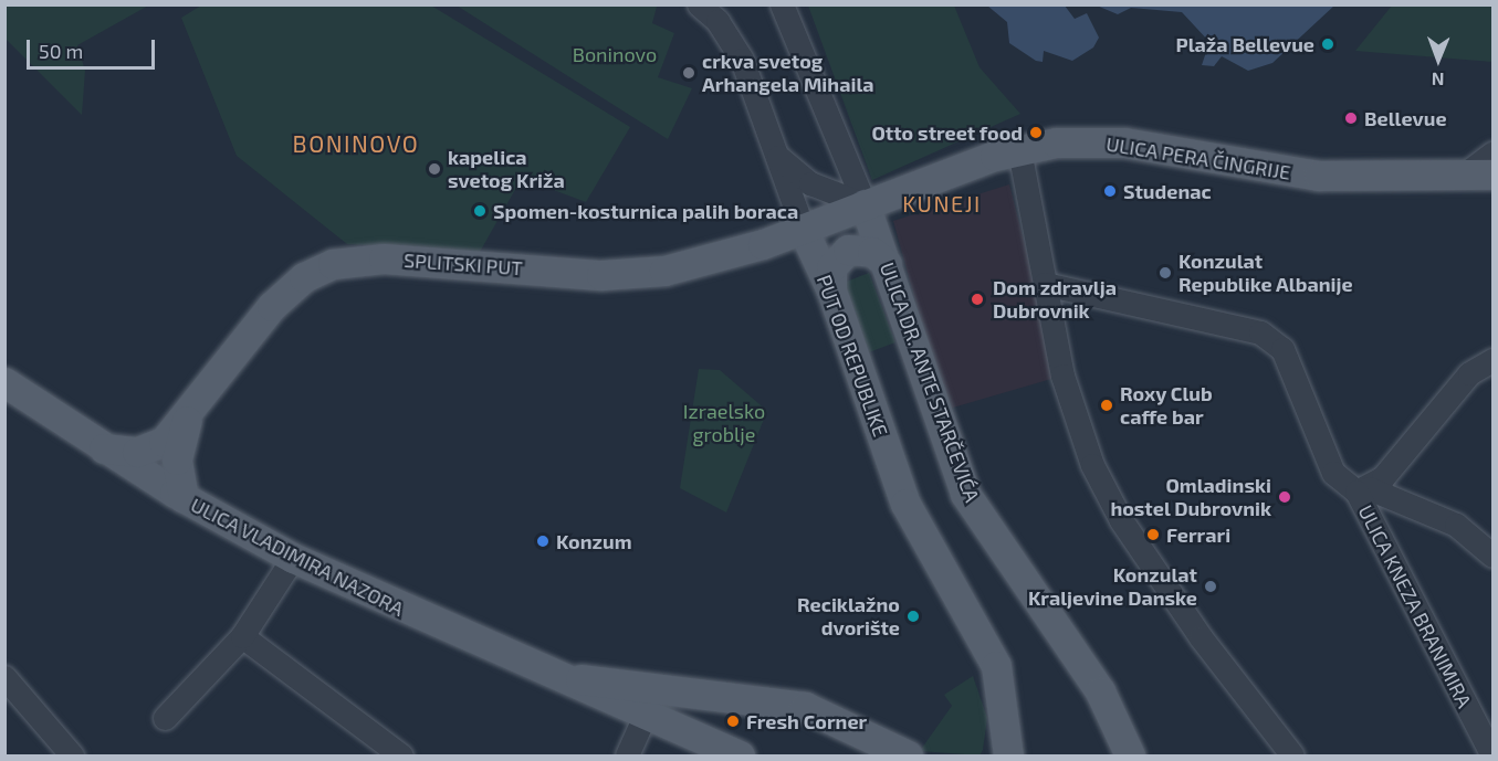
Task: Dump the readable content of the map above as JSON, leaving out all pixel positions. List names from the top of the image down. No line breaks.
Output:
{"streets":{"main road":["ULICA PERA ČINGRIJE","SPLITSKI PUT","PUT OD REPUBLIKE","ULICA DR. ANTE STARČEVIĆA","ULICA VLADIMIRA NAZORA"],"street":["ULICA KNEZA BRANIMIRA"]},"crossings":[["ULICA PERA ČINGRIJE","SPLITSKI PUT"],["ULICA PERA ČINGRIJE","ULICA DR. ANTE STARČEVIĆA"],["SPLITSKI PUT","PUT OD REPUBLIKE"],["SPLITSKI PUT","ULICA DR. ANTE STARČEVIĆA"],["SPLITSKI PUT","ULICA VLADIMIRA NAZORA"]],"districts":["BONINOVO","KUNEJI"],"parks":["Boninovo","Izraelsko groblje"],"places":["Plaža Bellevue","crkva svetog Arhangela Mihaila","Bellevue","Otto street food","kapelica svetog Križa","Studenac","Spomen-kosturnica palih boraca","Konzulat Republike Albanije","Dom zdravlja Dubrovnik","Roxy Club caffe bar","Omladinski hostel Dubrovnik","Ferrari","Konzum","Konzulat Kraljevine Danske","Reciklažno dvorište","Fresh Corner"],"scale_bar":"50 m","north":"bottom"}
